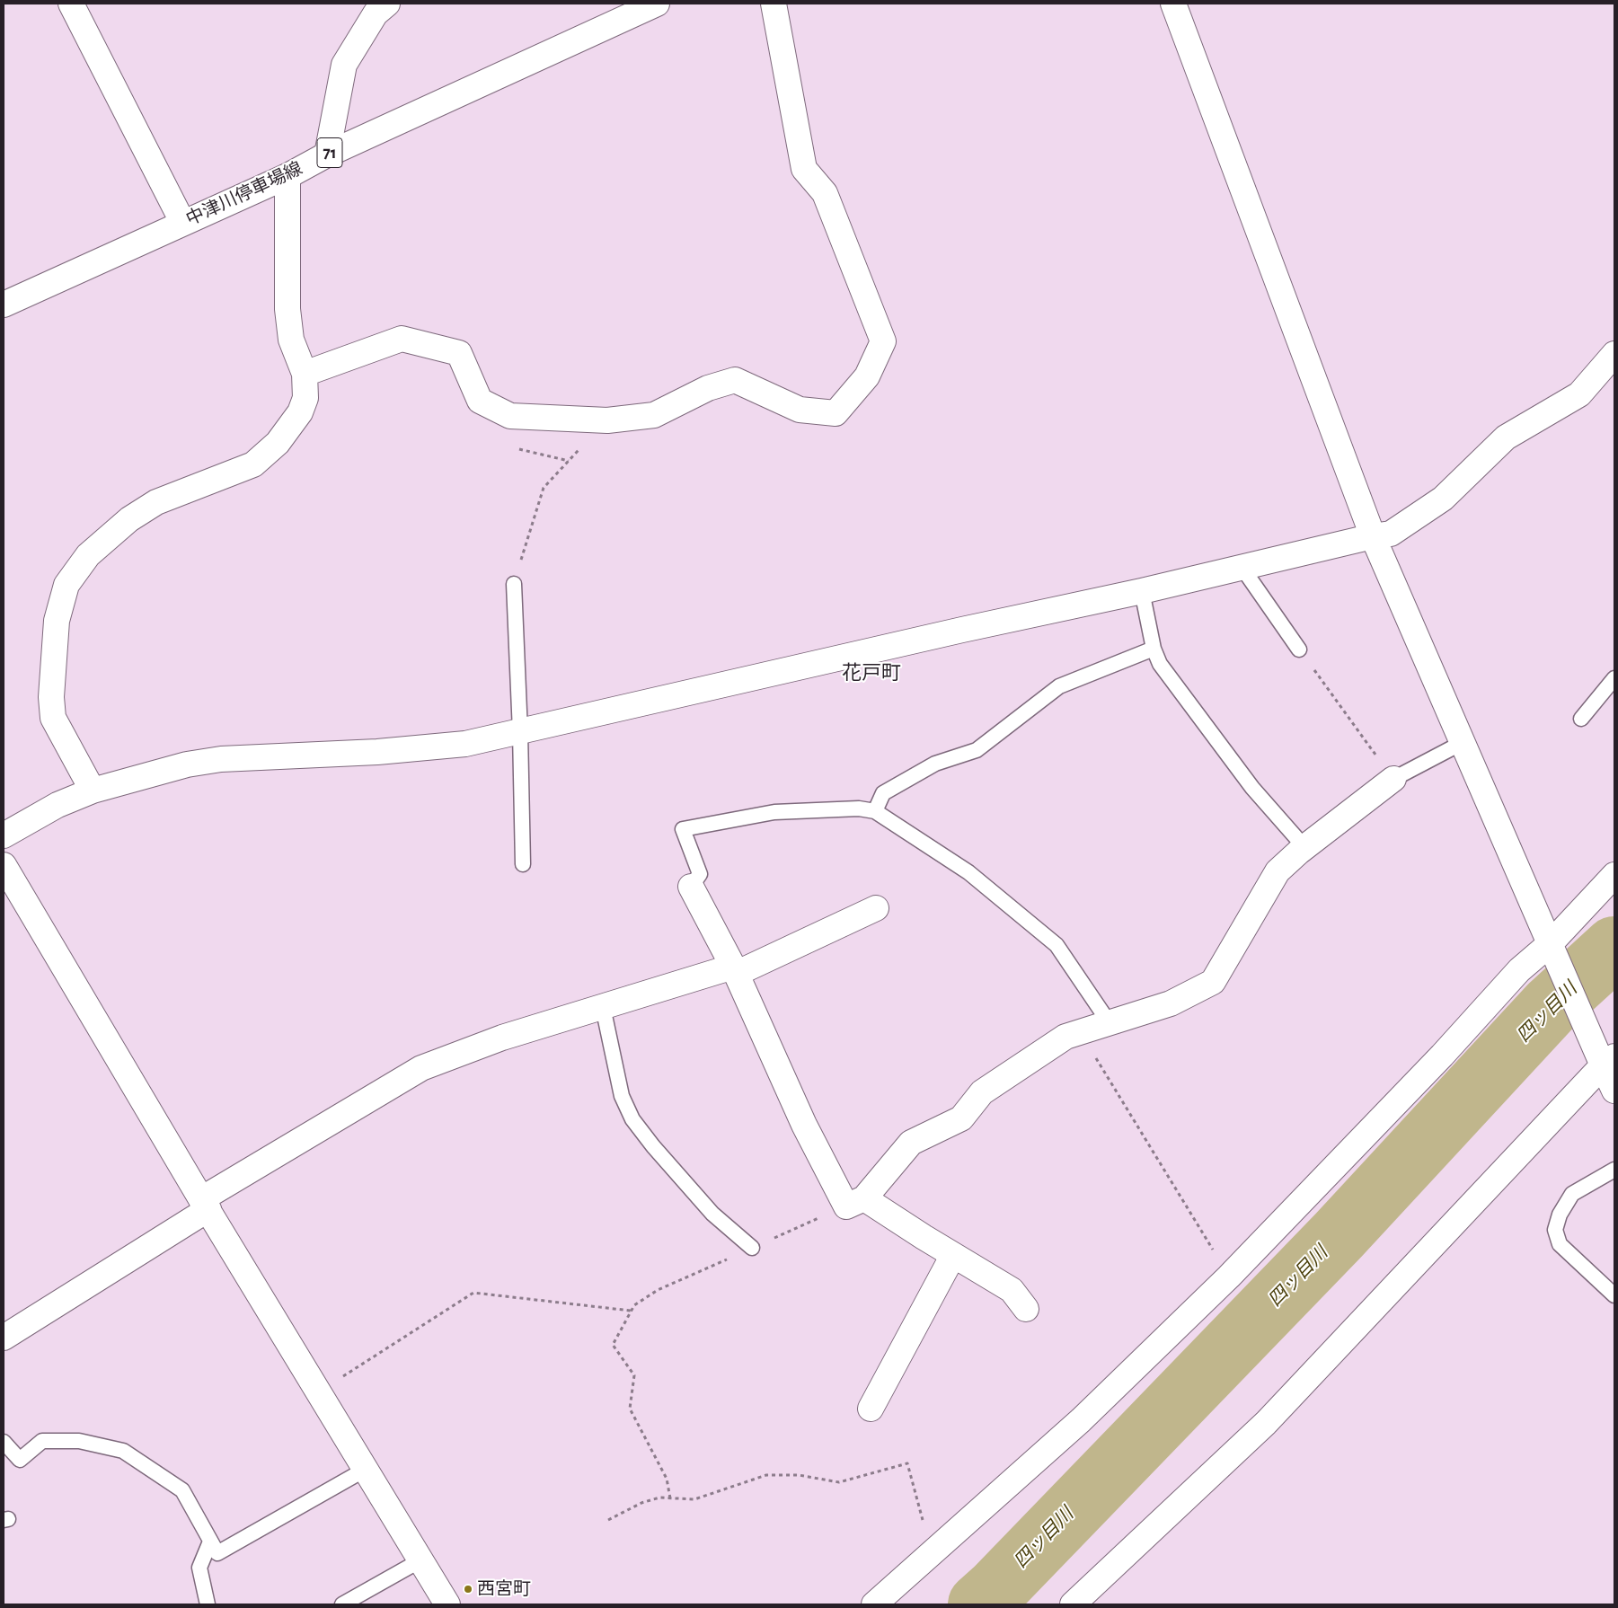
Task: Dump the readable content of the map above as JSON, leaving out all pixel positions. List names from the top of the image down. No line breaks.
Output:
{"streets":{"street":["71","中津川停車場線"]},"districts":["花戸町"],"water":["四ッ目川"],"places":["西宮町"]}
